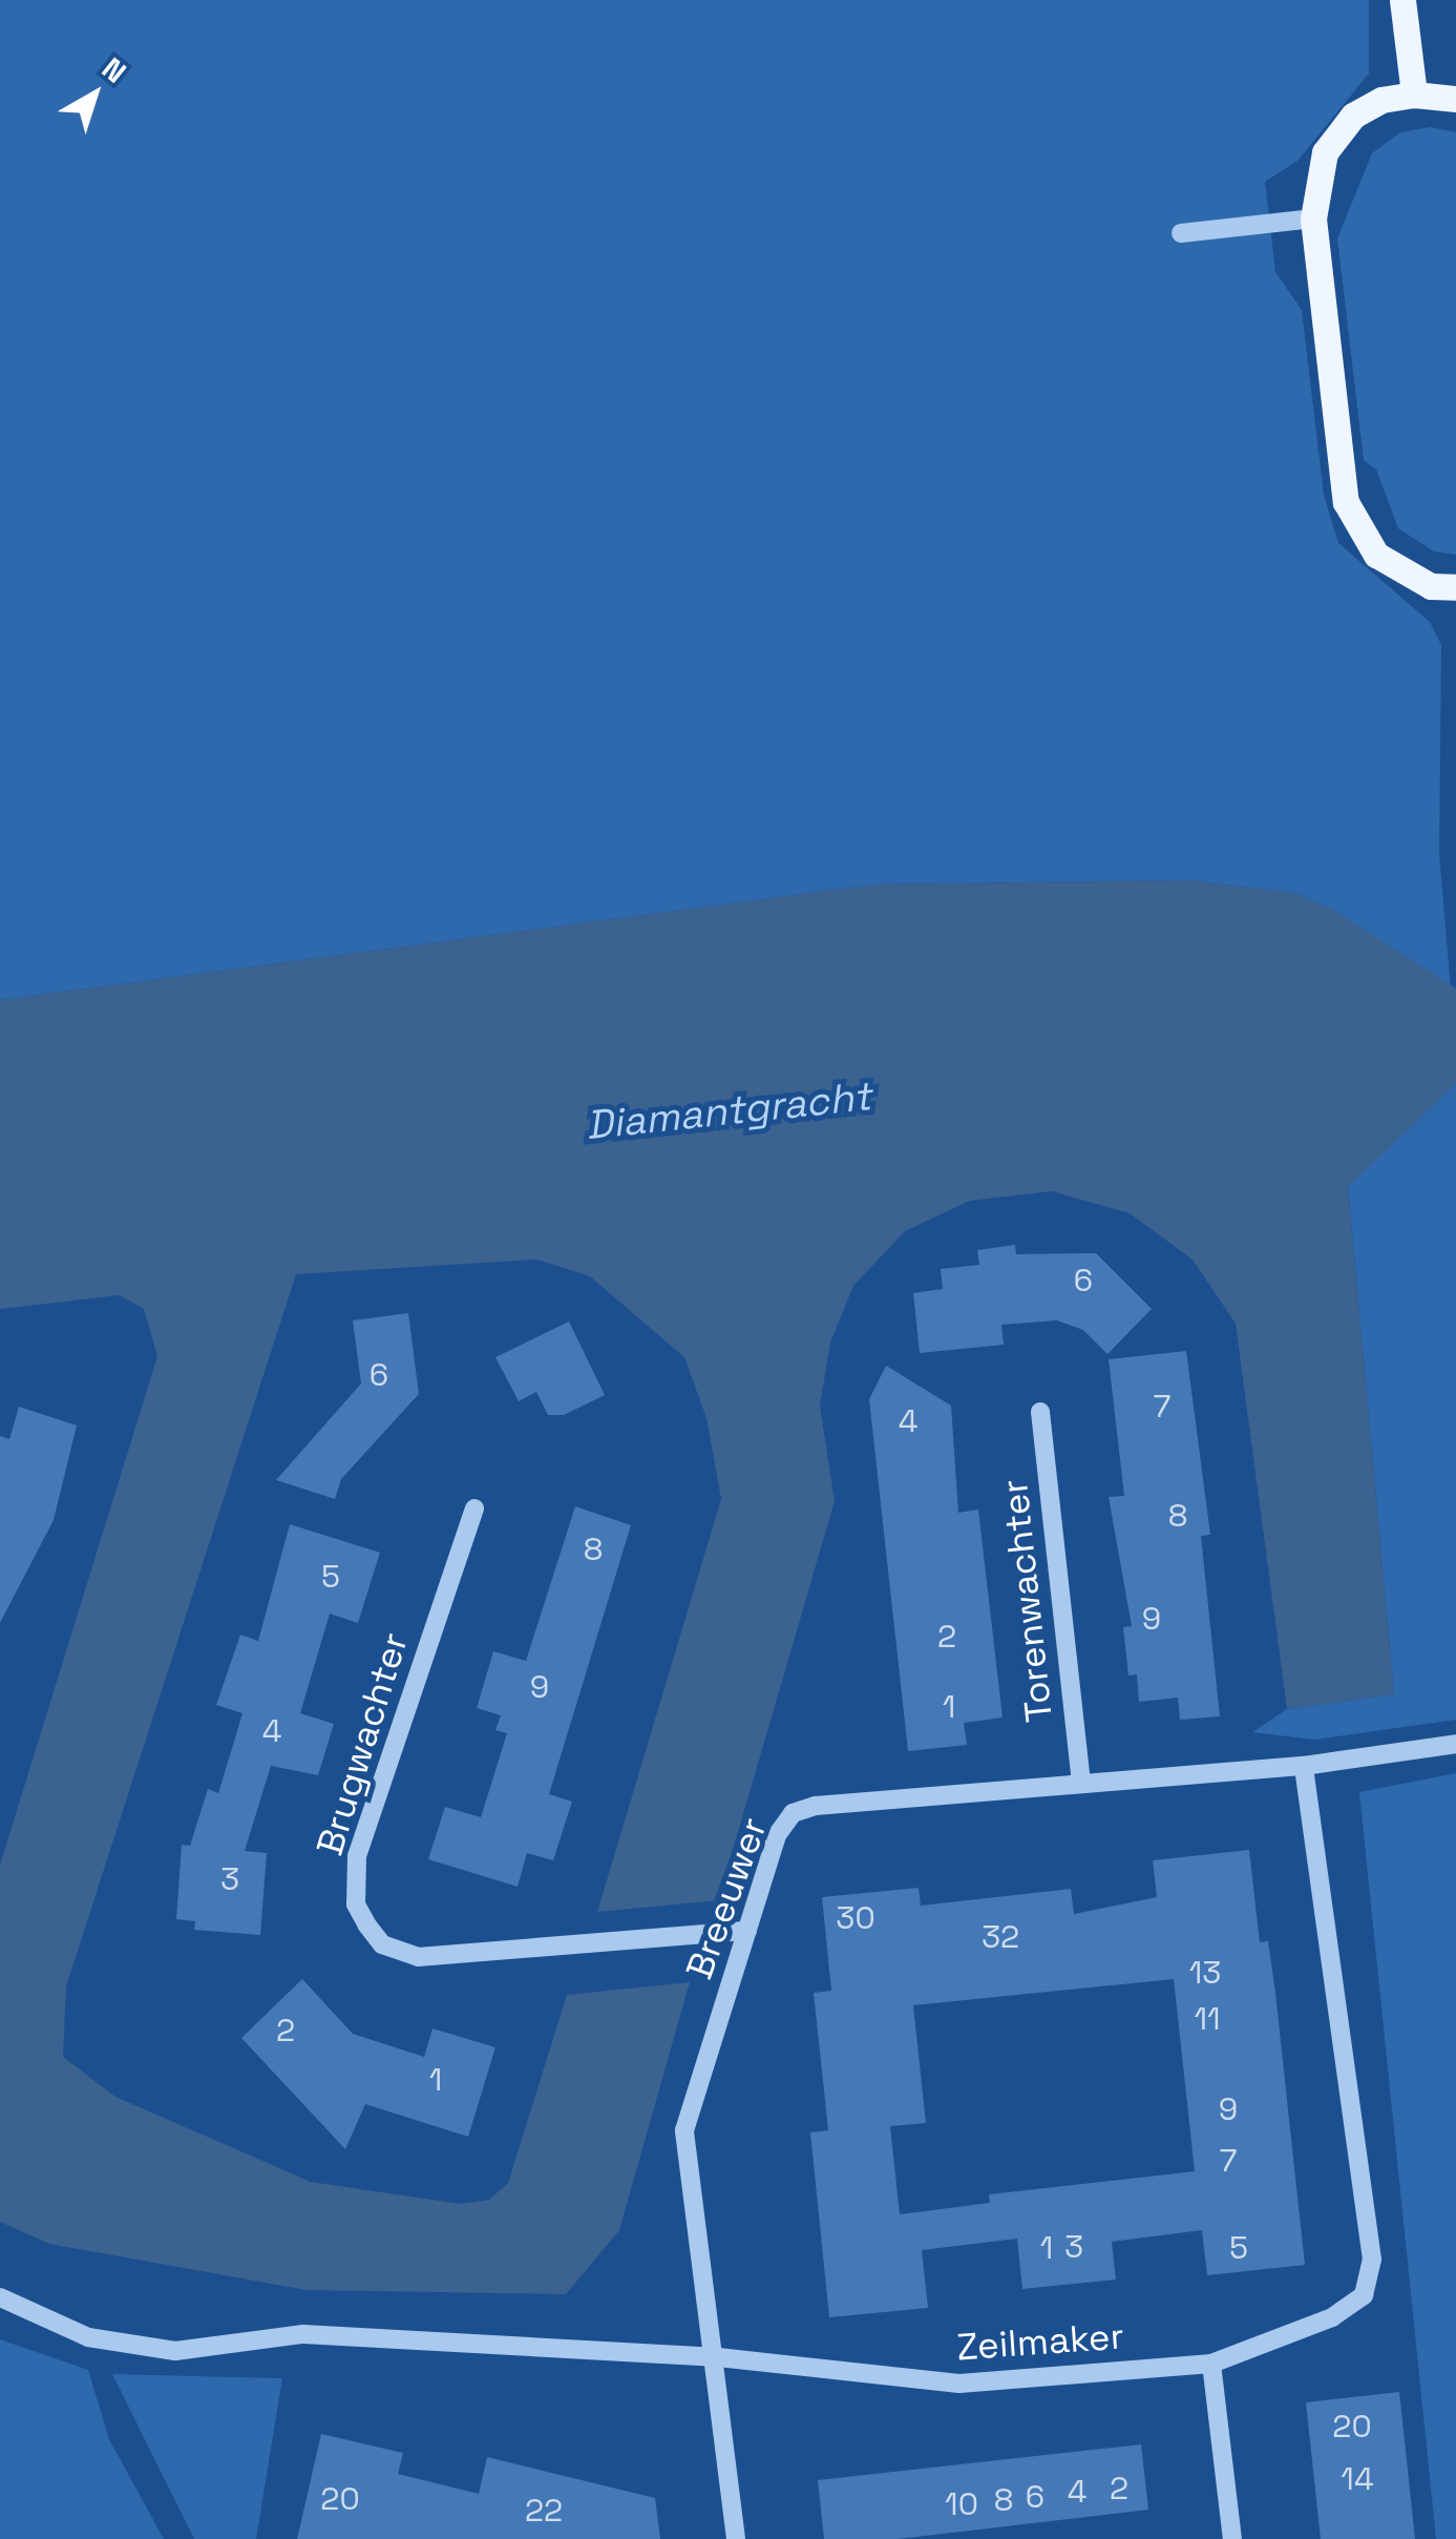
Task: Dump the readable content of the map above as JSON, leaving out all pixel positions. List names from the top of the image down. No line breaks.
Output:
{"streets":{"street":["Torenwachter","Brugwachter","Breeuwer","Zeilmaker"]},"crossings":[["Torenwachter","Breeuwer"],["Brugwachter","Breeuwer"],["Breeuwer","Zeilmaker"]],"water":["Diamantgracht"],"house_numbers":["6","6","7","4","8","8","5","9","2","9","1","4","3","30","32","13","11","2","1","9","7","3","1","5","20","14","2","4","6","20","8","10","22"],"north":"top right"}
